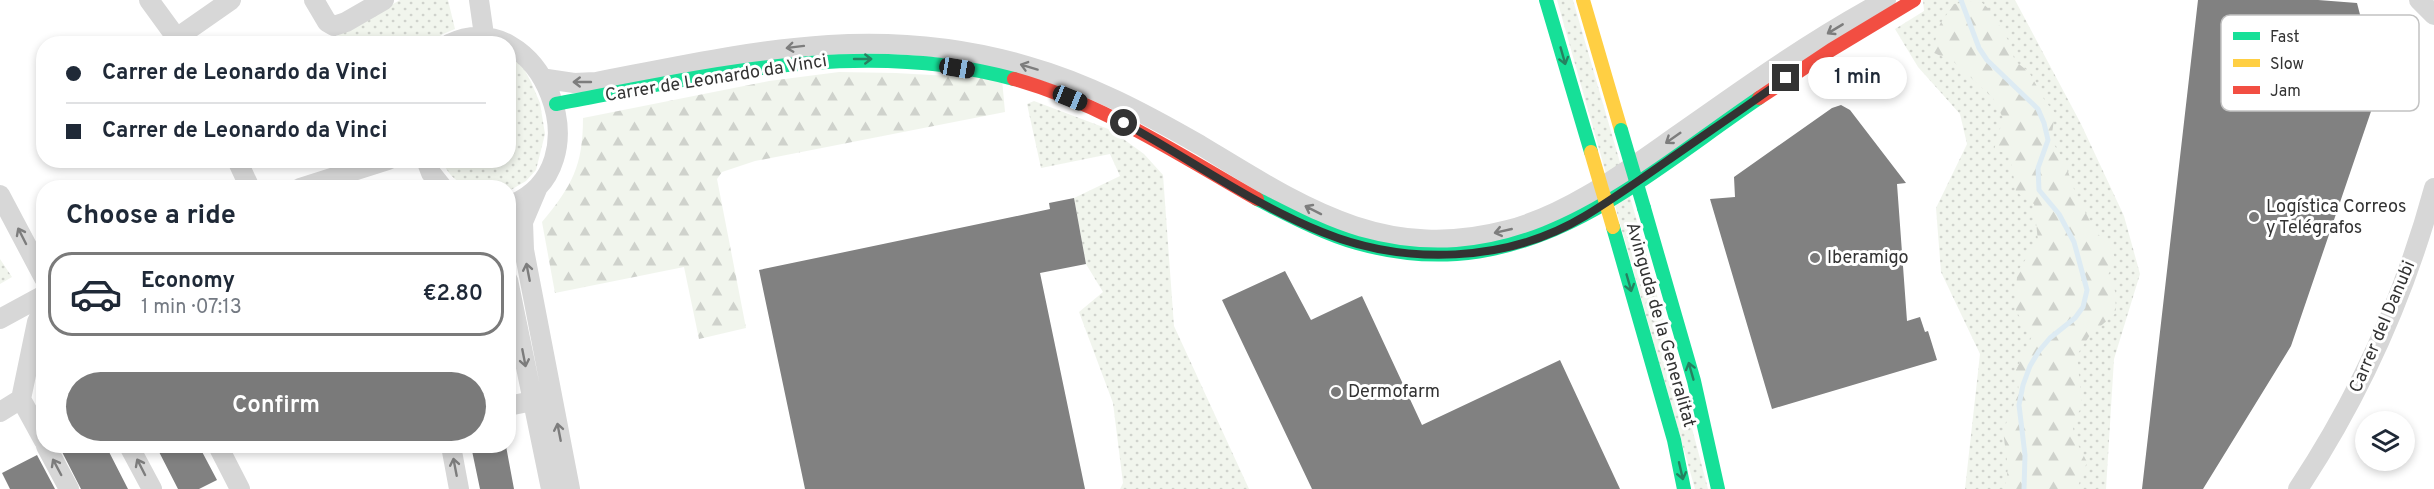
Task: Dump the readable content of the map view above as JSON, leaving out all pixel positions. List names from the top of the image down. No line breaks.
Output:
{"streets":{"street":["Carrer de Leonardo da Vinci","Avinguda de la Generalitat","Carrer del Danubi"]},"places":["Logística Correos y Telégrafos","Iberamigo","Dermofarm"],"legend":["Fast","Slow","Jam"],"page":{"banner":["Carrer de Leonardo da Vinci","Carrer de Leonardo da Vinci"],"bubble":"1 min","heading":"Choose a ride","list":[{"name":"Economy","note":"1 min · 07:13","value":"€2.80"}],"buttons":"Confirm"}}
